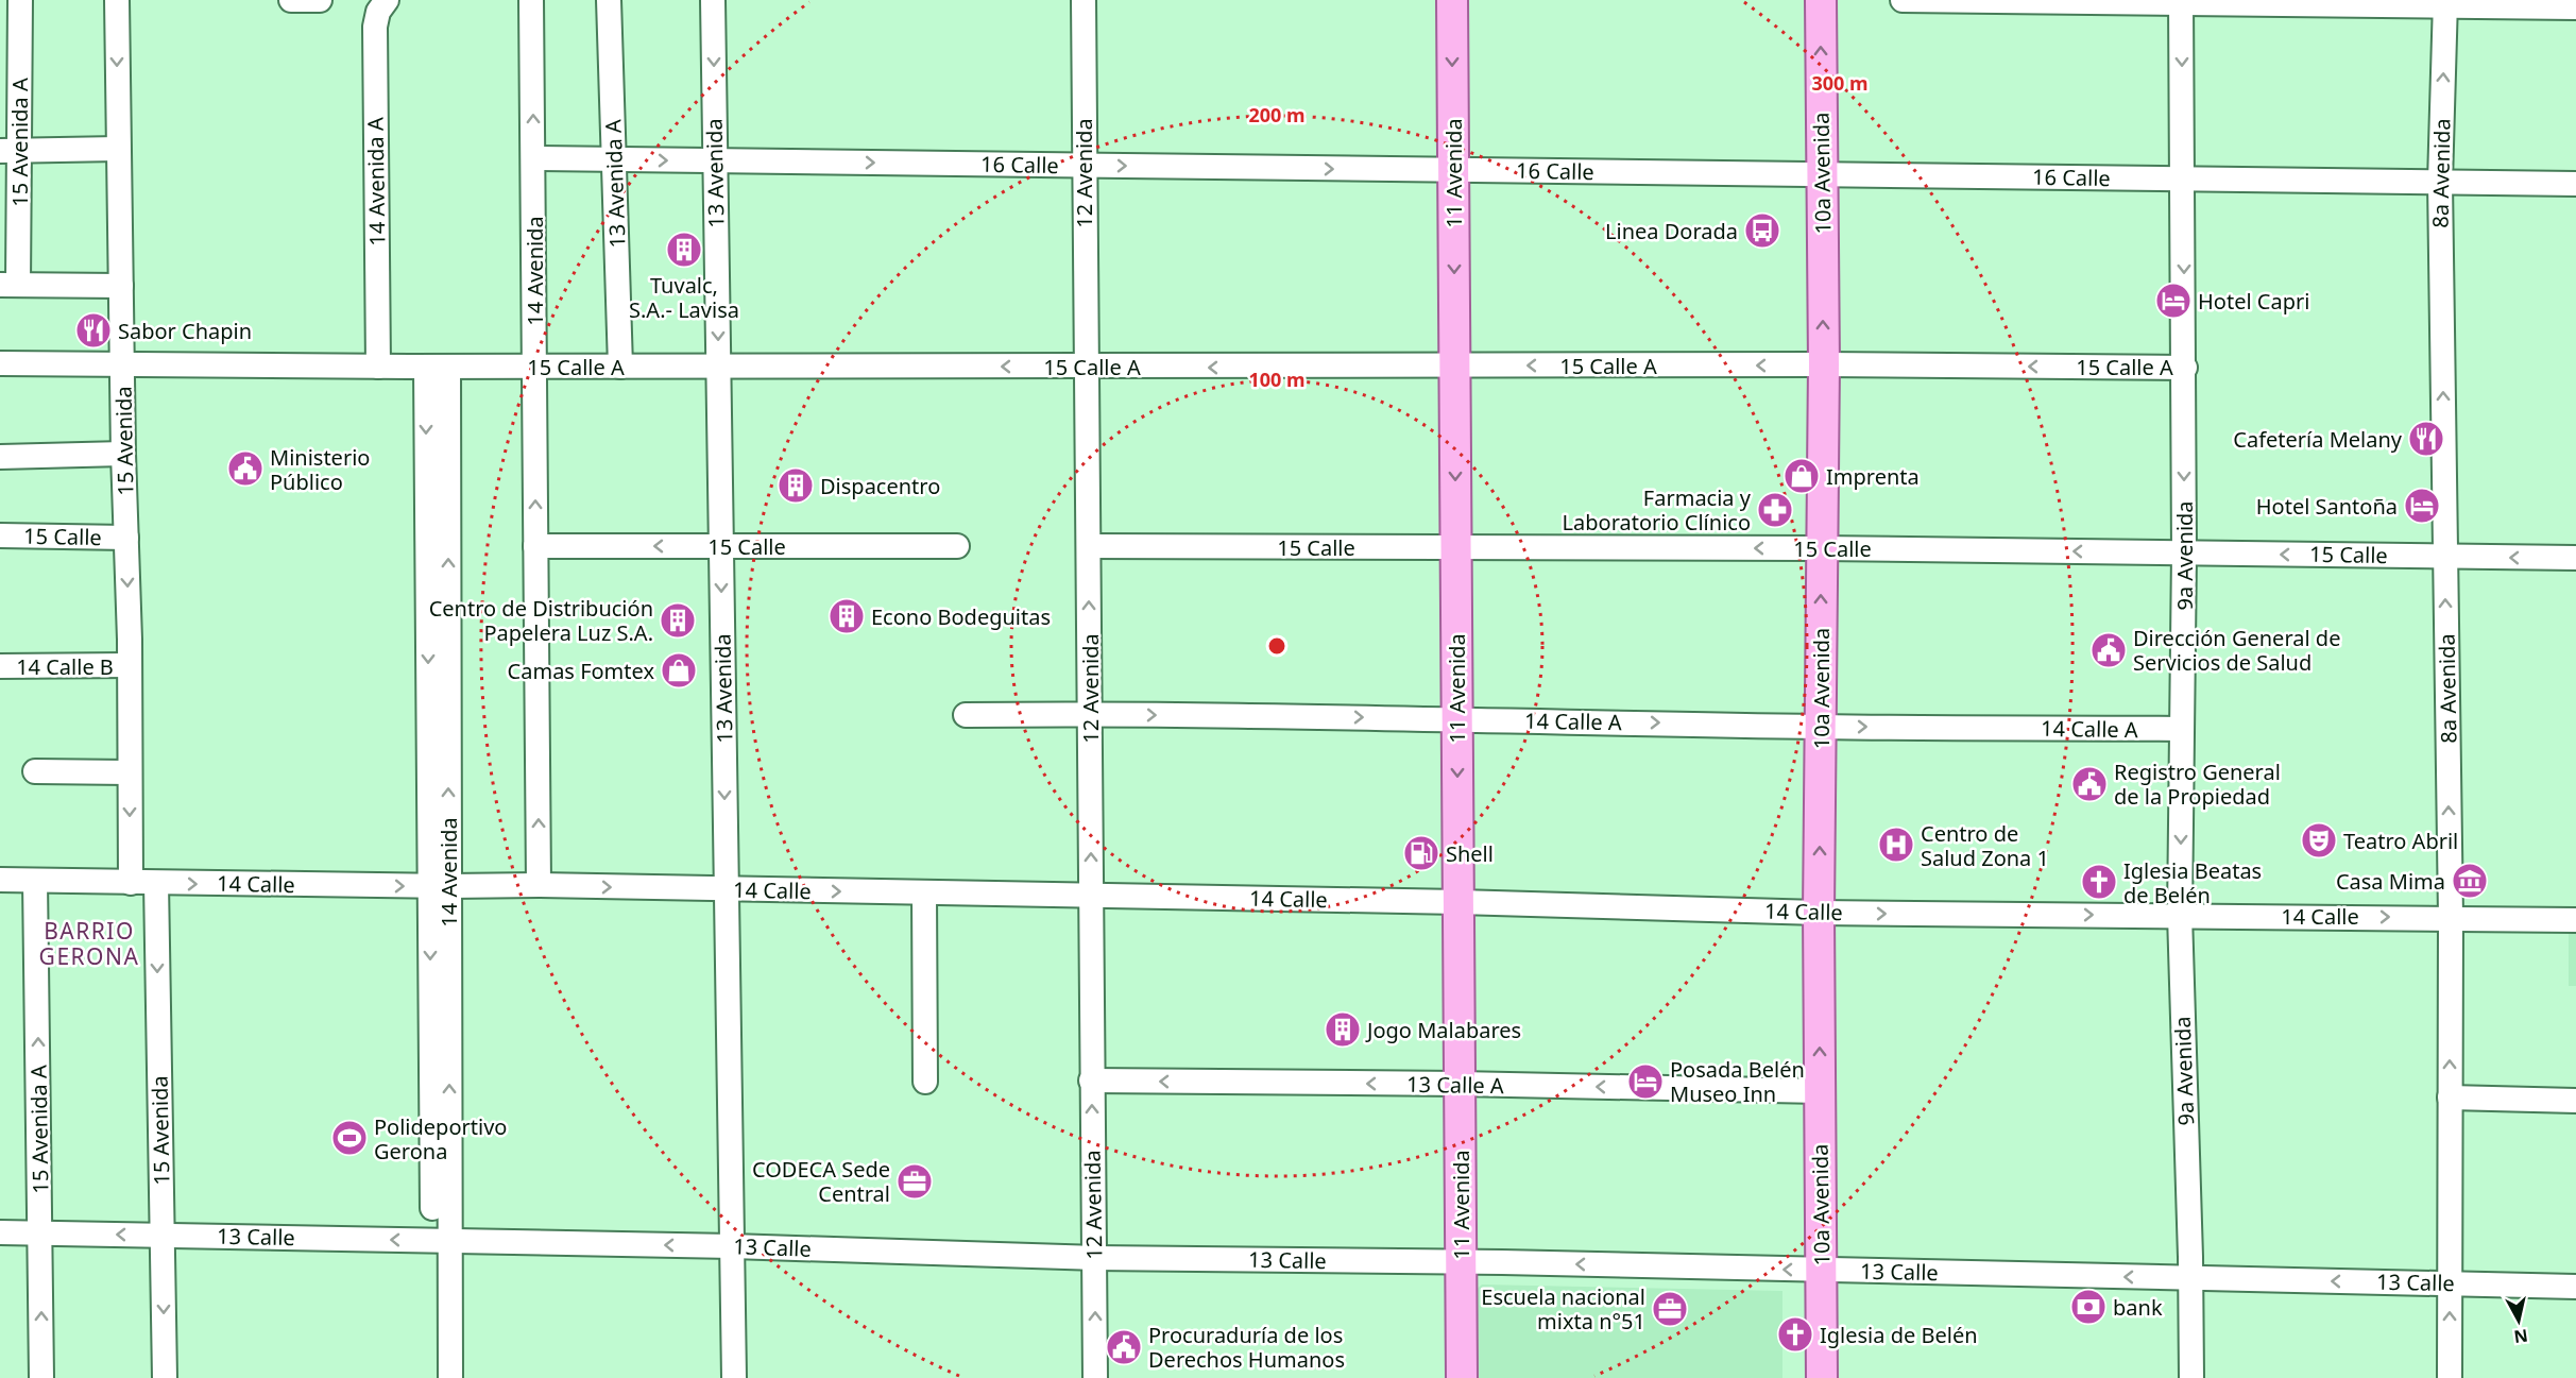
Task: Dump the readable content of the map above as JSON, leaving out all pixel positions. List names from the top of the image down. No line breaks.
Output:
{"streets":{"main road":["11 Avenida","10a Avenida"],"street":["15 Avenida A","16 Calle","13 Avenida","12 Avenida","8a Avenida","14 Avenida A","13 Avenida A","14 Avenida","15 Calle A","15 Avenida","15 Calle","9a Avenida","14 Calle B","14 Calle A","14 Calle","13 Calle A","13 Calle"]},"crossings":[["15 Avenida A","14 Calle"],["15 Avenida A","13 Calle"],["16 Calle","13 Avenida"],["16 Calle","12 Avenida"],["16 Calle","11 Avenida"],["16 Calle","10a Avenida"],["16 Calle","8a Avenida"],["16 Calle","13 Avenida A"],["16 Calle","14 Avenida"],["16 Calle","9a Avenida"],["13 Avenida","15 Calle A"],["13 Avenida","15 Calle"],["13 Avenida","14 Calle"],["13 Avenida","13 Calle"],["12 Avenida","15 Calle A"],["12 Avenida","15 Calle"],["12 Avenida","14 Calle A"],["12 Avenida","14 Calle"],["12 Avenida","13 Calle A"],["12 Avenida","13 Calle"],["11 Avenida","15 Calle A"],["11 Avenida","15 Calle"],["11 Avenida","14 Calle A"],["11 Avenida","14 Calle"],["11 Avenida","13 Calle A"],["11 Avenida","13 Calle"],["10a Avenida","15 Calle A"],["10a Avenida","15 Calle"],["10a Avenida","14 Calle A"],["10a Avenida","14 Calle"],["10a Avenida","13 Calle A"],["10a Avenida","13 Calle"],["8a Avenida","15 Calle"],["8a Avenida","14 Calle"],["8a Avenida","13 Calle"],["14 Avenida A","15 Calle A"],["13 Avenida A","15 Calle A"],["14 Avenida","15 Calle A"],["14 Avenida","15 Calle"],["14 Avenida","14 Calle"],["14 Avenida","13 Calle"],["15 Calle A","15 Avenida"],["15 Calle A","9a Avenida"],["15 Avenida","15 Calle"],["15 Avenida","14 Calle B"],["15 Avenida","14 Calle"],["15 Avenida","13 Calle"],["15 Calle","9a Avenida"],["9a Avenida","14 Calle A"],["9a Avenida","14 Calle"],["9a Avenida","13 Calle"]],"one_way":["15 Avenida A","16 Calle","13 Avenida","12 Avenida","11 Avenida","10a Avenida","8a Avenida","15 Calle A","15 Avenida","15 Calle","9a Avenida","14 Calle A","14 Calle","13 Calle A","13 Calle"],"districts":["BARRIO GERONA"],"places":{"bus stop":["Linea Dorada"],"building":["Tuvalc, S.A.- Lavisa","Dispacentro","Econo Bodeguitas","Centro de Distribución Papelera Luz S.A.","Jogo Malabares"],"hotel":["Hotel Capri","Hotel Santoña","Posada Belén Museo Inn"],"restaurant":["Sabor Chapin","Cafetería Melany"],"public building":["Ministerio Público","Dirección General de Servicios de Salud","Registro General de la Propiedad","Procuraduría de los Derechos Humanos"],"shop":["Imprenta","Camas Fomtex"],"pharmacy":["Farmacia y Laboratorio Clínico"],"theatre":["Teatro Abril"],"hospital":["Centro de Salud Zona 1"],"fuel station":["Shell"],"museum":["Casa Mima"],"church":["Iglesia Beatas de Belén","Iglesia de Belén"],"sports":["Polideportivo Gerona"],"office":["CODECA Sede Central","Escuela nacional mixta n°51"],"bank":["bank"]},"north":"bottom","rings":["300 m","200 m","100 m"]}
